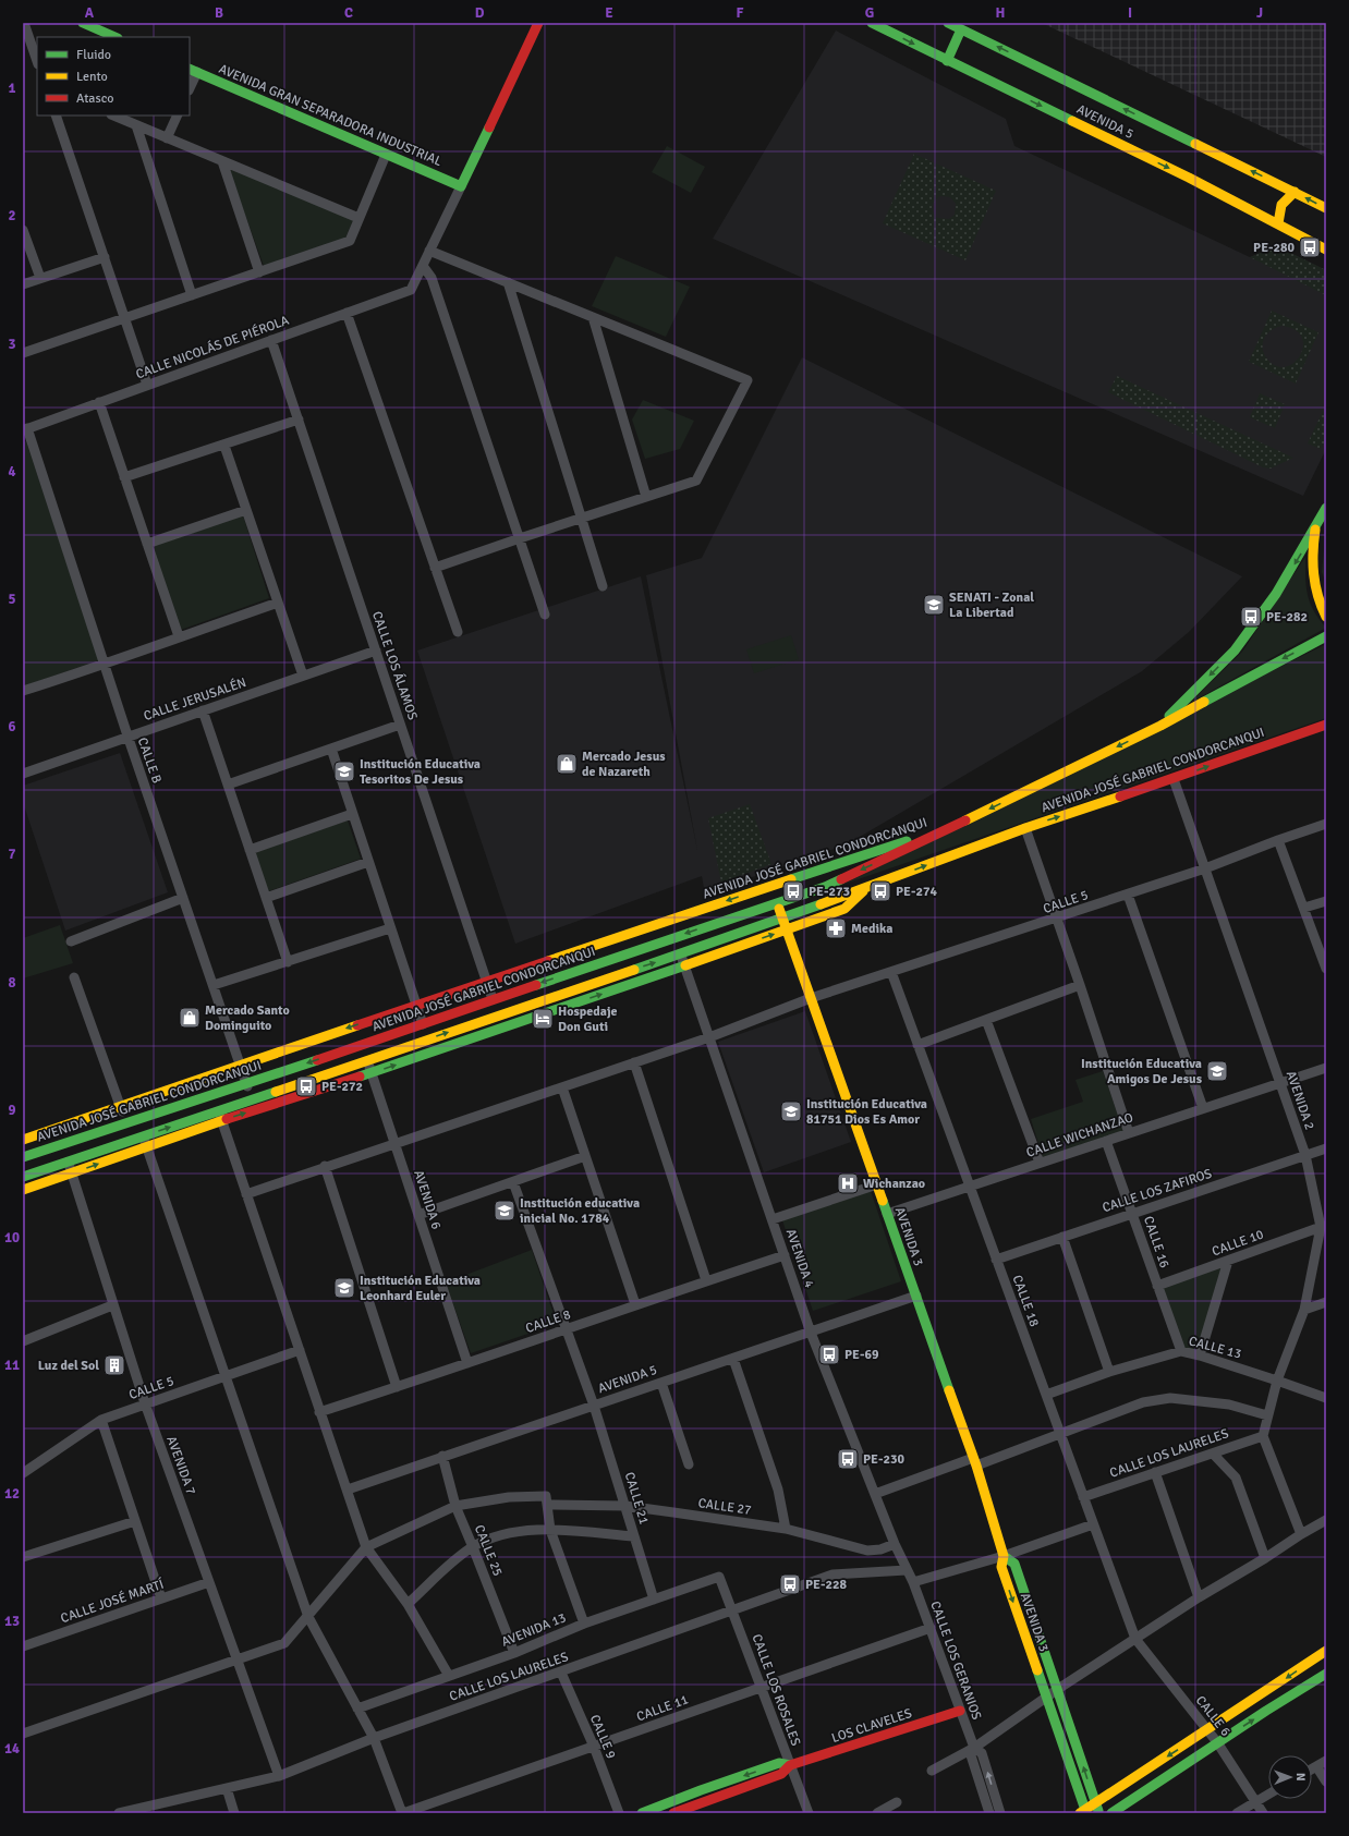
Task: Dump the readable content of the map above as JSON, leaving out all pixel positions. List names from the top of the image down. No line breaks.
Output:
{"streets":{"main road":["AVENIDA GRAN SEPARADORA INDUSTRIAL","AVENIDA 5","AVENIDA JOSÉ GABRIEL CONDORCANQUI","AVENIDA 3","LOS CLAVELES"],"street":["CALLE NICOLÁS DE PIÉROLA","CALLE LOS ÁLAMOS","CALLE JERUSALÉN","CALLE B","CALLE 5","AVENIDA 2","CALLE WICHANZAO","CALLE LOS ZAFIROS","AVENIDA 6","CALLE 16","CALLE 10","AVENIDA 4","CALLE 18","CALLE 8","CALLE 13","CALLE LOS LAURELES","AVENIDA 7","CALLE 21","CALLE 27","CALLE 25","CALLE JOSÉ MARTÍ","AVENIDA 13","CALLE LOS GERANIOS","CALLE LOS ROSALES","CALLE 11","CALLE 6","CALLE 9"]},"crossings":[["AVENIDA 5","AVENIDA 3"],["AVENIDA 5","AVENIDA 4"],["AVENIDA 5","CALLE 21"],["AVENIDA 5","CALLE 25"],["CALLE NICOLÁS DE PIÉROLA","CALLE LOS ÁLAMOS"],["CALLE NICOLÁS DE PIÉROLA","CALLE B"],["CALLE LOS ÁLAMOS","CALLE JERUSALÉN"],["CALLE LOS ÁLAMOS","AVENIDA JOSÉ GABRIEL CONDORCANQUI"],["CALLE JERUSALÉN","CALLE B"],["CALLE B","AVENIDA JOSÉ GABRIEL CONDORCANQUI"],["AVENIDA JOSÉ GABRIEL CONDORCANQUI","AVENIDA 2"],["AVENIDA JOSÉ GABRIEL CONDORCANQUI","AVENIDA 6"],["AVENIDA JOSÉ GABRIEL CONDORCANQUI","AVENIDA 3"],["AVENIDA JOSÉ GABRIEL CONDORCANQUI","AVENIDA 4"],["AVENIDA JOSÉ GABRIEL CONDORCANQUI","AVENIDA 7"],["CALLE 5","AVENIDA 2"],["CALLE 5","AVENIDA 6"],["CALLE 5","AVENIDA 3"],["CALLE 5","AVENIDA 4"],["CALLE 5","CALLE 18"],["CALLE 5","AVENIDA 7"],["AVENIDA 2","CALLE WICHANZAO"],["AVENIDA 2","CALLE LOS ZAFIROS"],["AVENIDA 2","CALLE 10"],["AVENIDA 2","CALLE 13"],["AVENIDA 2","CALLE LOS LAURELES"],["CALLE WICHANZAO","AVENIDA 3"],["CALLE WICHANZAO","CALLE 16"],["CALLE WICHANZAO","CALLE 18"],["CALLE LOS ZAFIROS","CALLE 16"],["CALLE LOS ZAFIROS","CALLE 18"],["AVENIDA 6","CALLE 8"],["CALLE 16","CALLE 10"],["CALLE 16","CALLE 13"],["AVENIDA 4","CALLE 8"],["AVENIDA 4","CALLE LOS LAURELES"],["AVENIDA 4","CALLE 27"],["AVENIDA 4","CALLE LOS GERANIOS"],["CALLE 18","CALLE 13"],["CALLE 18","CALLE LOS LAURELES"],["CALLE 18","CALLE 6"],["CALLE 8","CALLE 21"],["CALLE LOS LAURELES","AVENIDA 7"],["CALLE LOS LAURELES","CALLE LOS ROSALES"],["CALLE LOS LAURELES","CALLE 9"],["AVENIDA 7","CALLE JOSÉ MARTÍ"],["CALLE 21","CALLE 27"],["CALLE 21","AVENIDA 13"],["CALLE 25","AVENIDA 13"],["AVENIDA 13","CALLE LOS ROSALES"],["CALLE LOS GERANIOS","CALLE 11"],["CALLE LOS GERANIOS","LOS CLAVELES"],["CALLE LOS ROSALES","CALLE 11"],["CALLE LOS ROSALES","LOS CLAVELES"],["CALLE 11","CALLE 9"]],"places":{"bus stop":["PE-280","PE-282","PE-273","PE-274","PE-272","PE-69","PE-230","PE-228"],"school or university":["SENATI - Zonal La Libertad","Institución Educativa Tesoritos De Jesus","Institución Educativa Amigos De Jesus","Institución Educativa 81751 Dios Es Amor","Institución educativa inicial No. 1784","Institución Educativa Leonhard Euler"],"shop":["Mercado Jesus de Nazareth","Mercado Santo Dominguito"],"pharmacy":["Medika"],"hotel":["Hospedaje Don Guti"],"hospital":["Wichanzao"],"building":["Luz del Sol"]},"legend":["Fluido","Lento","Atasco"],"north":"right","grid":{"columns":["A","B","C","D","E","F","G","H","I","J"],"rows":["1","2","3","4","5","6","7","8","9","10","11","12","13","14"]}}
